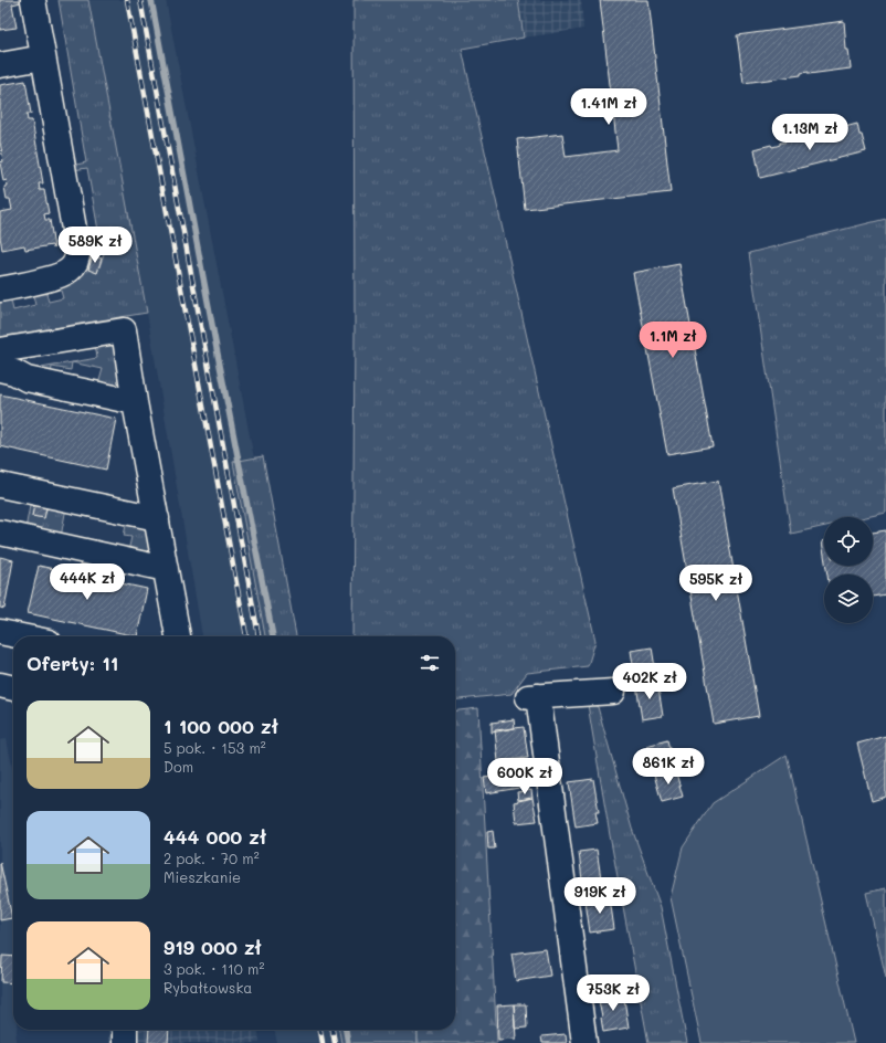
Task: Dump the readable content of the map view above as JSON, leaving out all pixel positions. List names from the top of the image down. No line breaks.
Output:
{"page":{"price":["1.41M zł","1.13M zł","589K zł","1.1M zł","444K zł","595K zł","402K zł","861K zł","600K zł","919K zł","753K zł"],"heading":"Oferty: 11","list":[{"name":"1 100 000 zł","note":"5 pok. · 153 m² · Dom"},{"name":"444 000 zł","note":"2 pok. · 70 m² · Mieszkanie"},{"name":"919 000 zł","note":"3 pok. · 110 m² · Rybałtowska"}]}}
